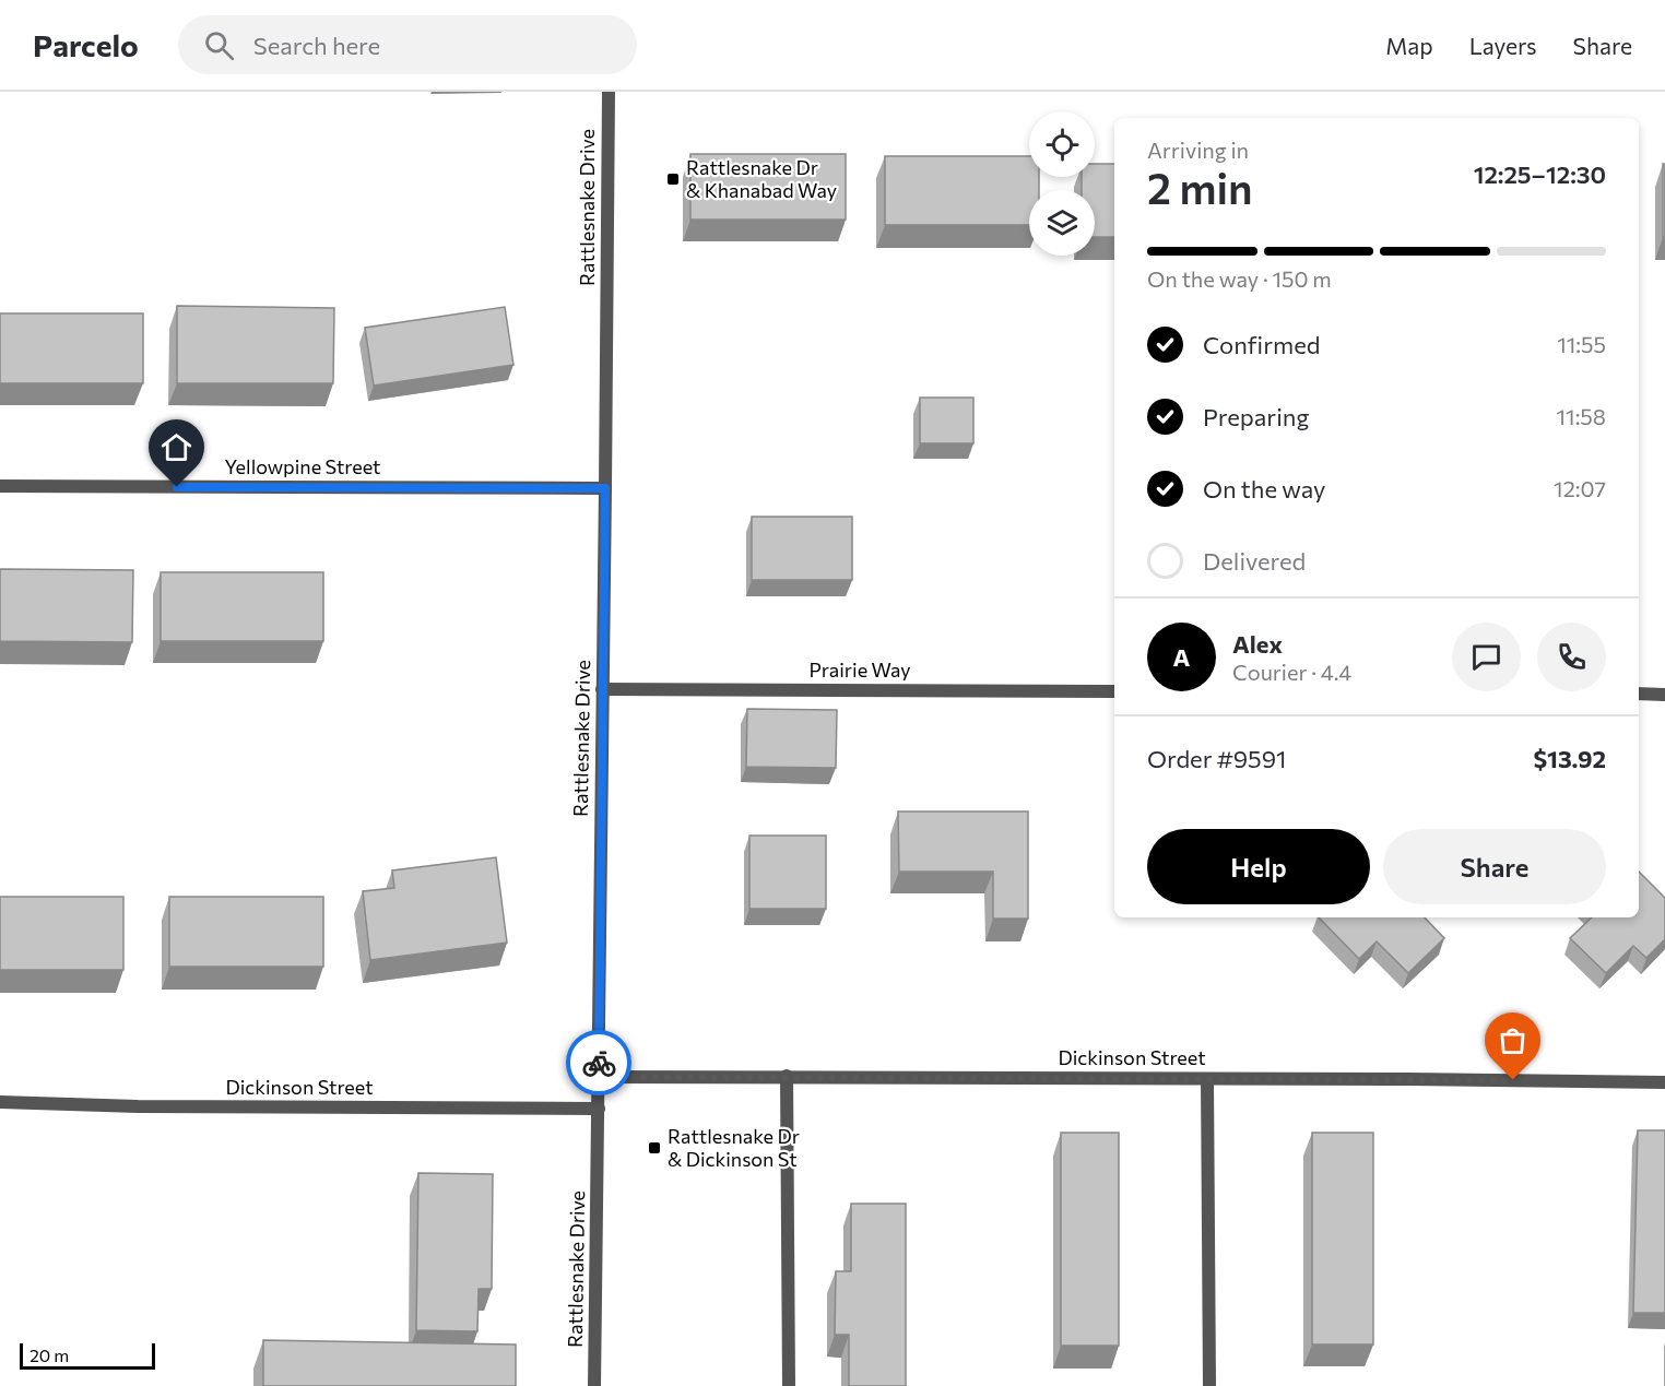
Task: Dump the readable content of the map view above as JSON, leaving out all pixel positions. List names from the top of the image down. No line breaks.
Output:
{"streets":{"street":["Rattlesnake Drive","Yellowpine Street","Prairie Way","Dickinson Street"]},"crossings":[["Rattlesnake Drive","Yellowpine Street"],["Rattlesnake Drive","Prairie Way"],["Rattlesnake Drive","Dickinson Street"]],"places":{"transit":["Rattlesnake Dr & Khanabad Way","Rattlesnake Dr & Dickinson St"]},"scale_bar":"20 m","page":{"header":"Parcelo","search":"Search here","nav":["Map","Layers","Share"],"heading":["2 min","Arriving in","12:25–12:30"],"panel":["Alex","Courier · 4.4","Order #9591","$13.92"],"bar":"On the way · 150 m","list":[["Confirmed","11:55"],["Preparing","11:58"],["On the way","12:07"],"Delivered"],"round":"A","buttons":["Help","Share"],"scale":"20 m"}}
